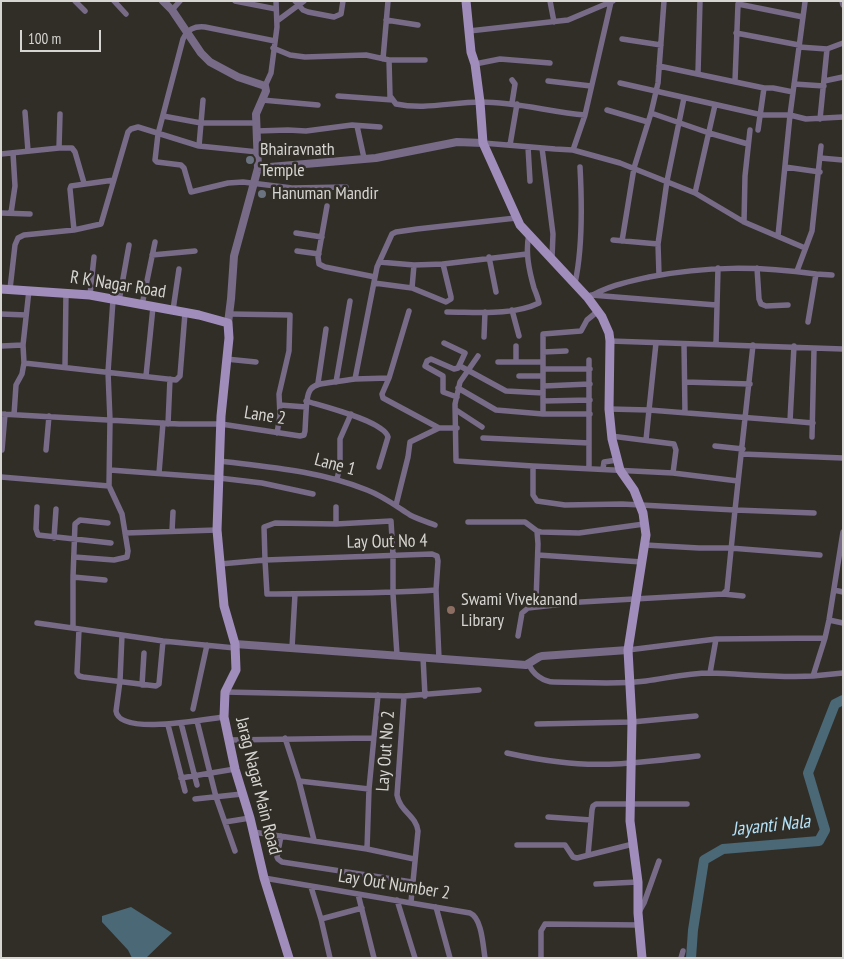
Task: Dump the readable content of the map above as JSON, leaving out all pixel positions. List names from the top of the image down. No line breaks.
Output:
{"streets":{"main road":["R K Nagar Road","Jarag Nagar Main Road"],"street":["Lane 2","Lane 1","Lay Out No 4","Lay Out No 2","Lay Out Number 2"]},"crossings":[["R K Nagar Road","Jarag Nagar Main Road"],["Lane 2","Jarag Nagar Main Road"],["Lane 1","Jarag Nagar Main Road"],["Lay Out No 4","Jarag Nagar Main Road"],["Lay Out No 2","Lay Out Number 2"],["Jarag Nagar Main Road","Lay Out Number 2"]],"water":["Jayanti Nala"],"places":["Bhairavnath Temple","Hanuman Mandir","Swami Vivekanand Library"],"scale_bar":"100 m"}
